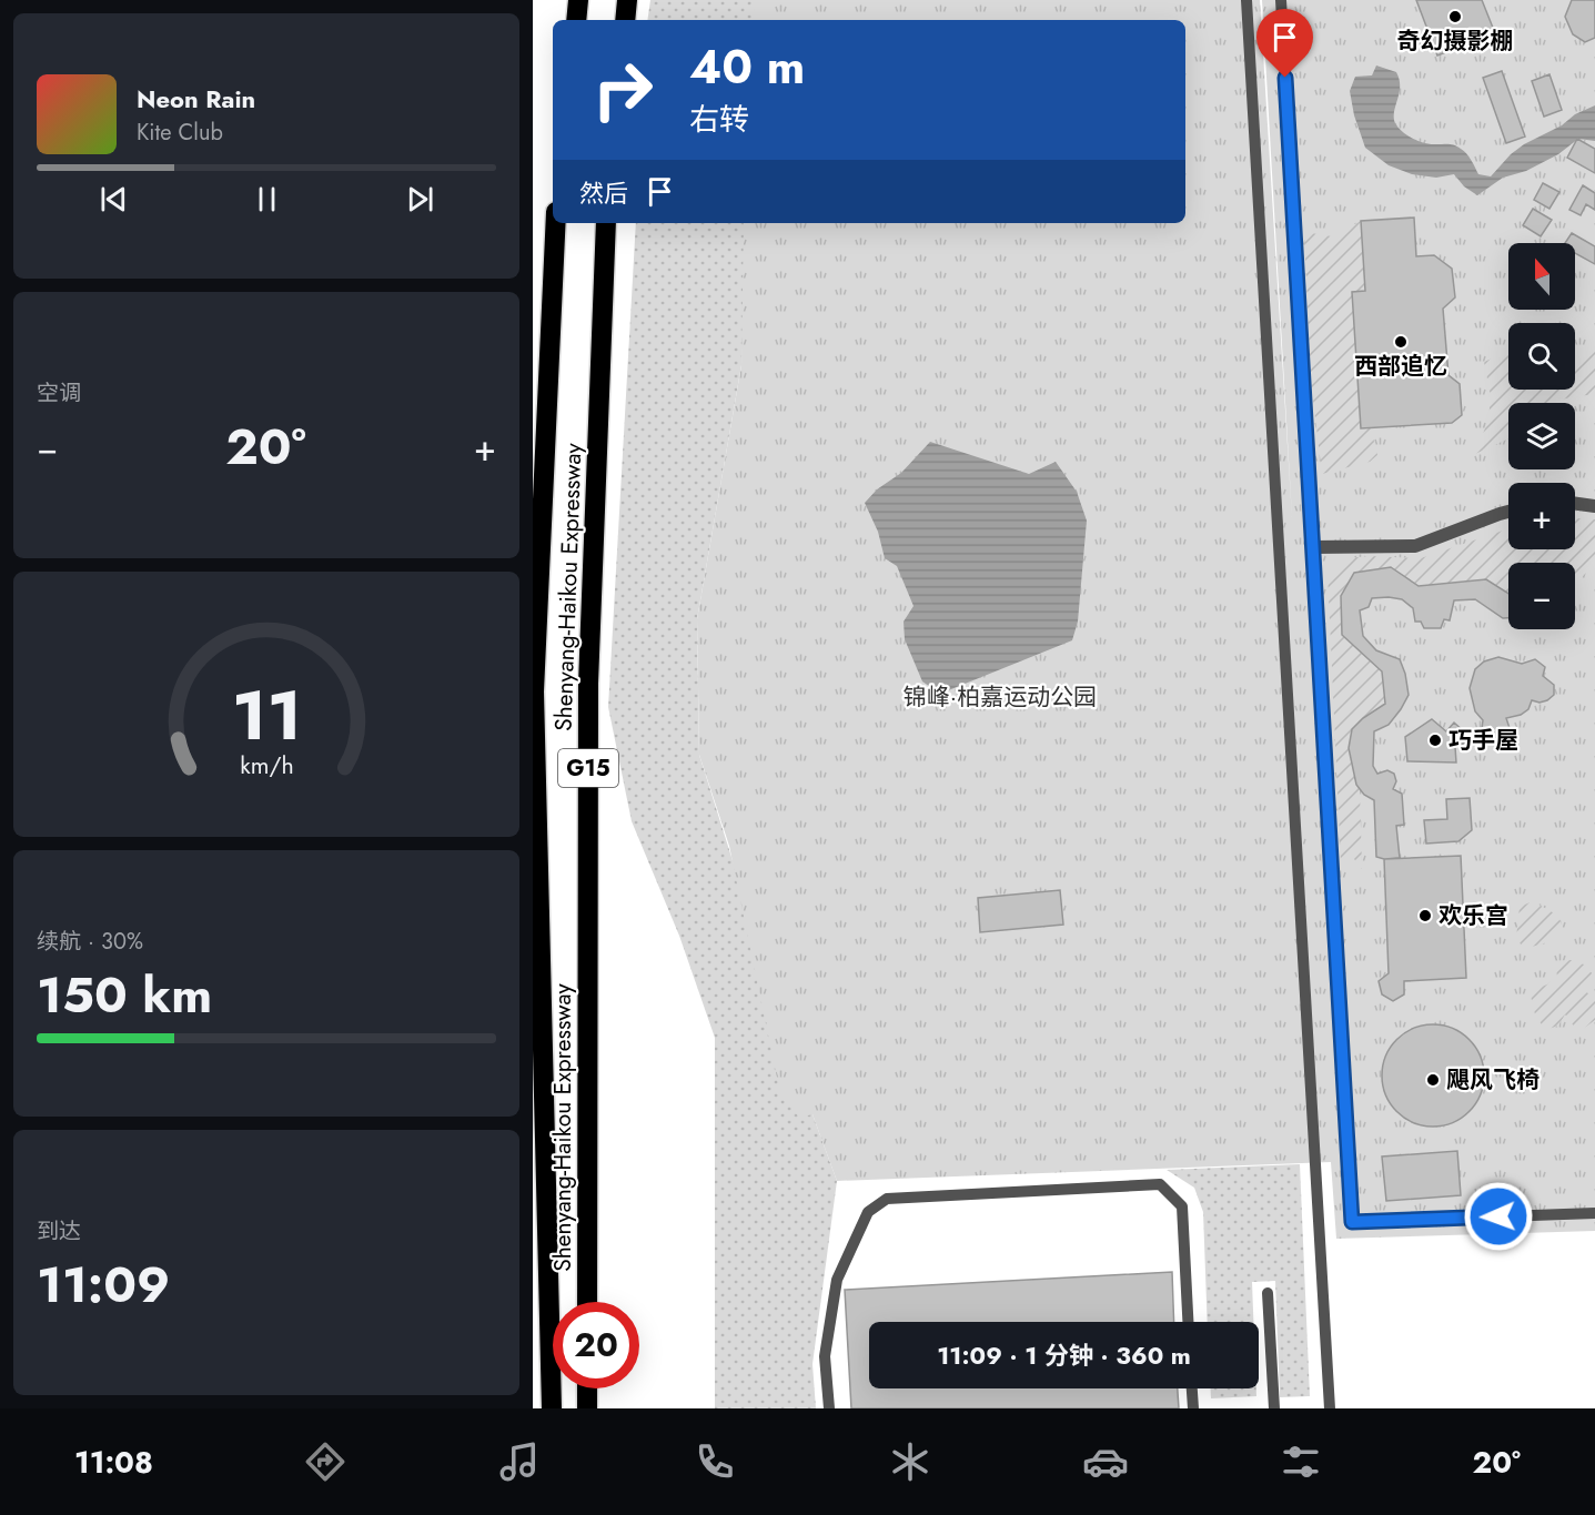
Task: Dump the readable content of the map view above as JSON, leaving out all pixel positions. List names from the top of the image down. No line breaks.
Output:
{"streets":{"highway":["Shenyang-Haikou Expressway","G15"]},"parks":["锦峰·柏嘉运动公园"],"places":["奇幻摄影棚","西部追忆","巧手屋","欢乐宫","飓风飞椅"],"north":"top","page":{"turn":["40 m","右转"],"song":["Neon Rain","Kite Club"],"then":"然后","map_buttons":["+","−"],"tile":["空调",["续航 · 30%","150 km"],["到达","11:09"]],"heat":["−","20°","+"],"limit":"20","trip":"11:09 · 1 分钟 · 360 m","tabs":["11:08","20°"],"gauge":["11","km/h"]}}
